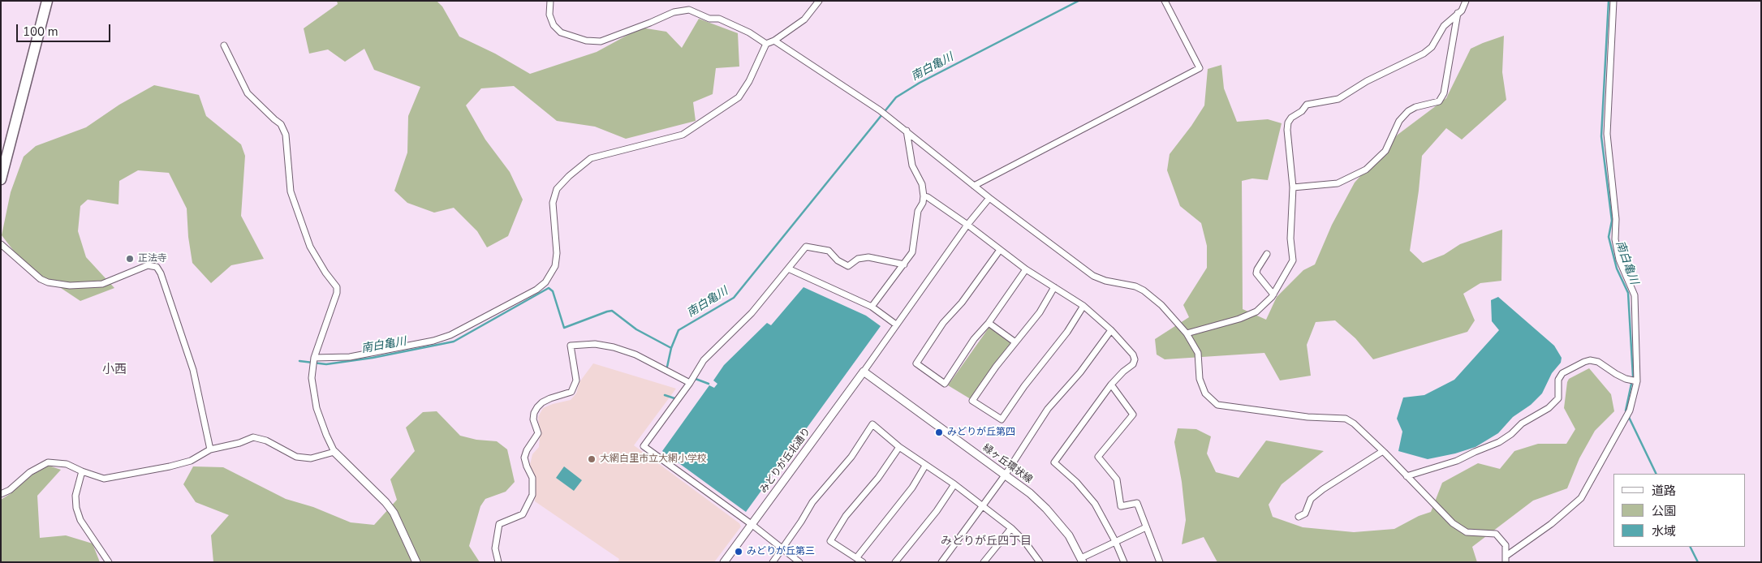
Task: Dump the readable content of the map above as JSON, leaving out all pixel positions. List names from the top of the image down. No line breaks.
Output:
{"streets":{"street":["みどりが丘北通り","緑ヶ丘環状線"]},"crossings":[["みどりが丘北通り","緑ヶ丘環状線"]],"districts":["小西","みどりが丘四丁目"],"water":["南白亀川"],"places":["正法寺","みどりが丘第四","大網白里市立大網小学校","みどりが丘第三"],"legend":["道路","公園","水域"],"scale_bar":"100 m"}
